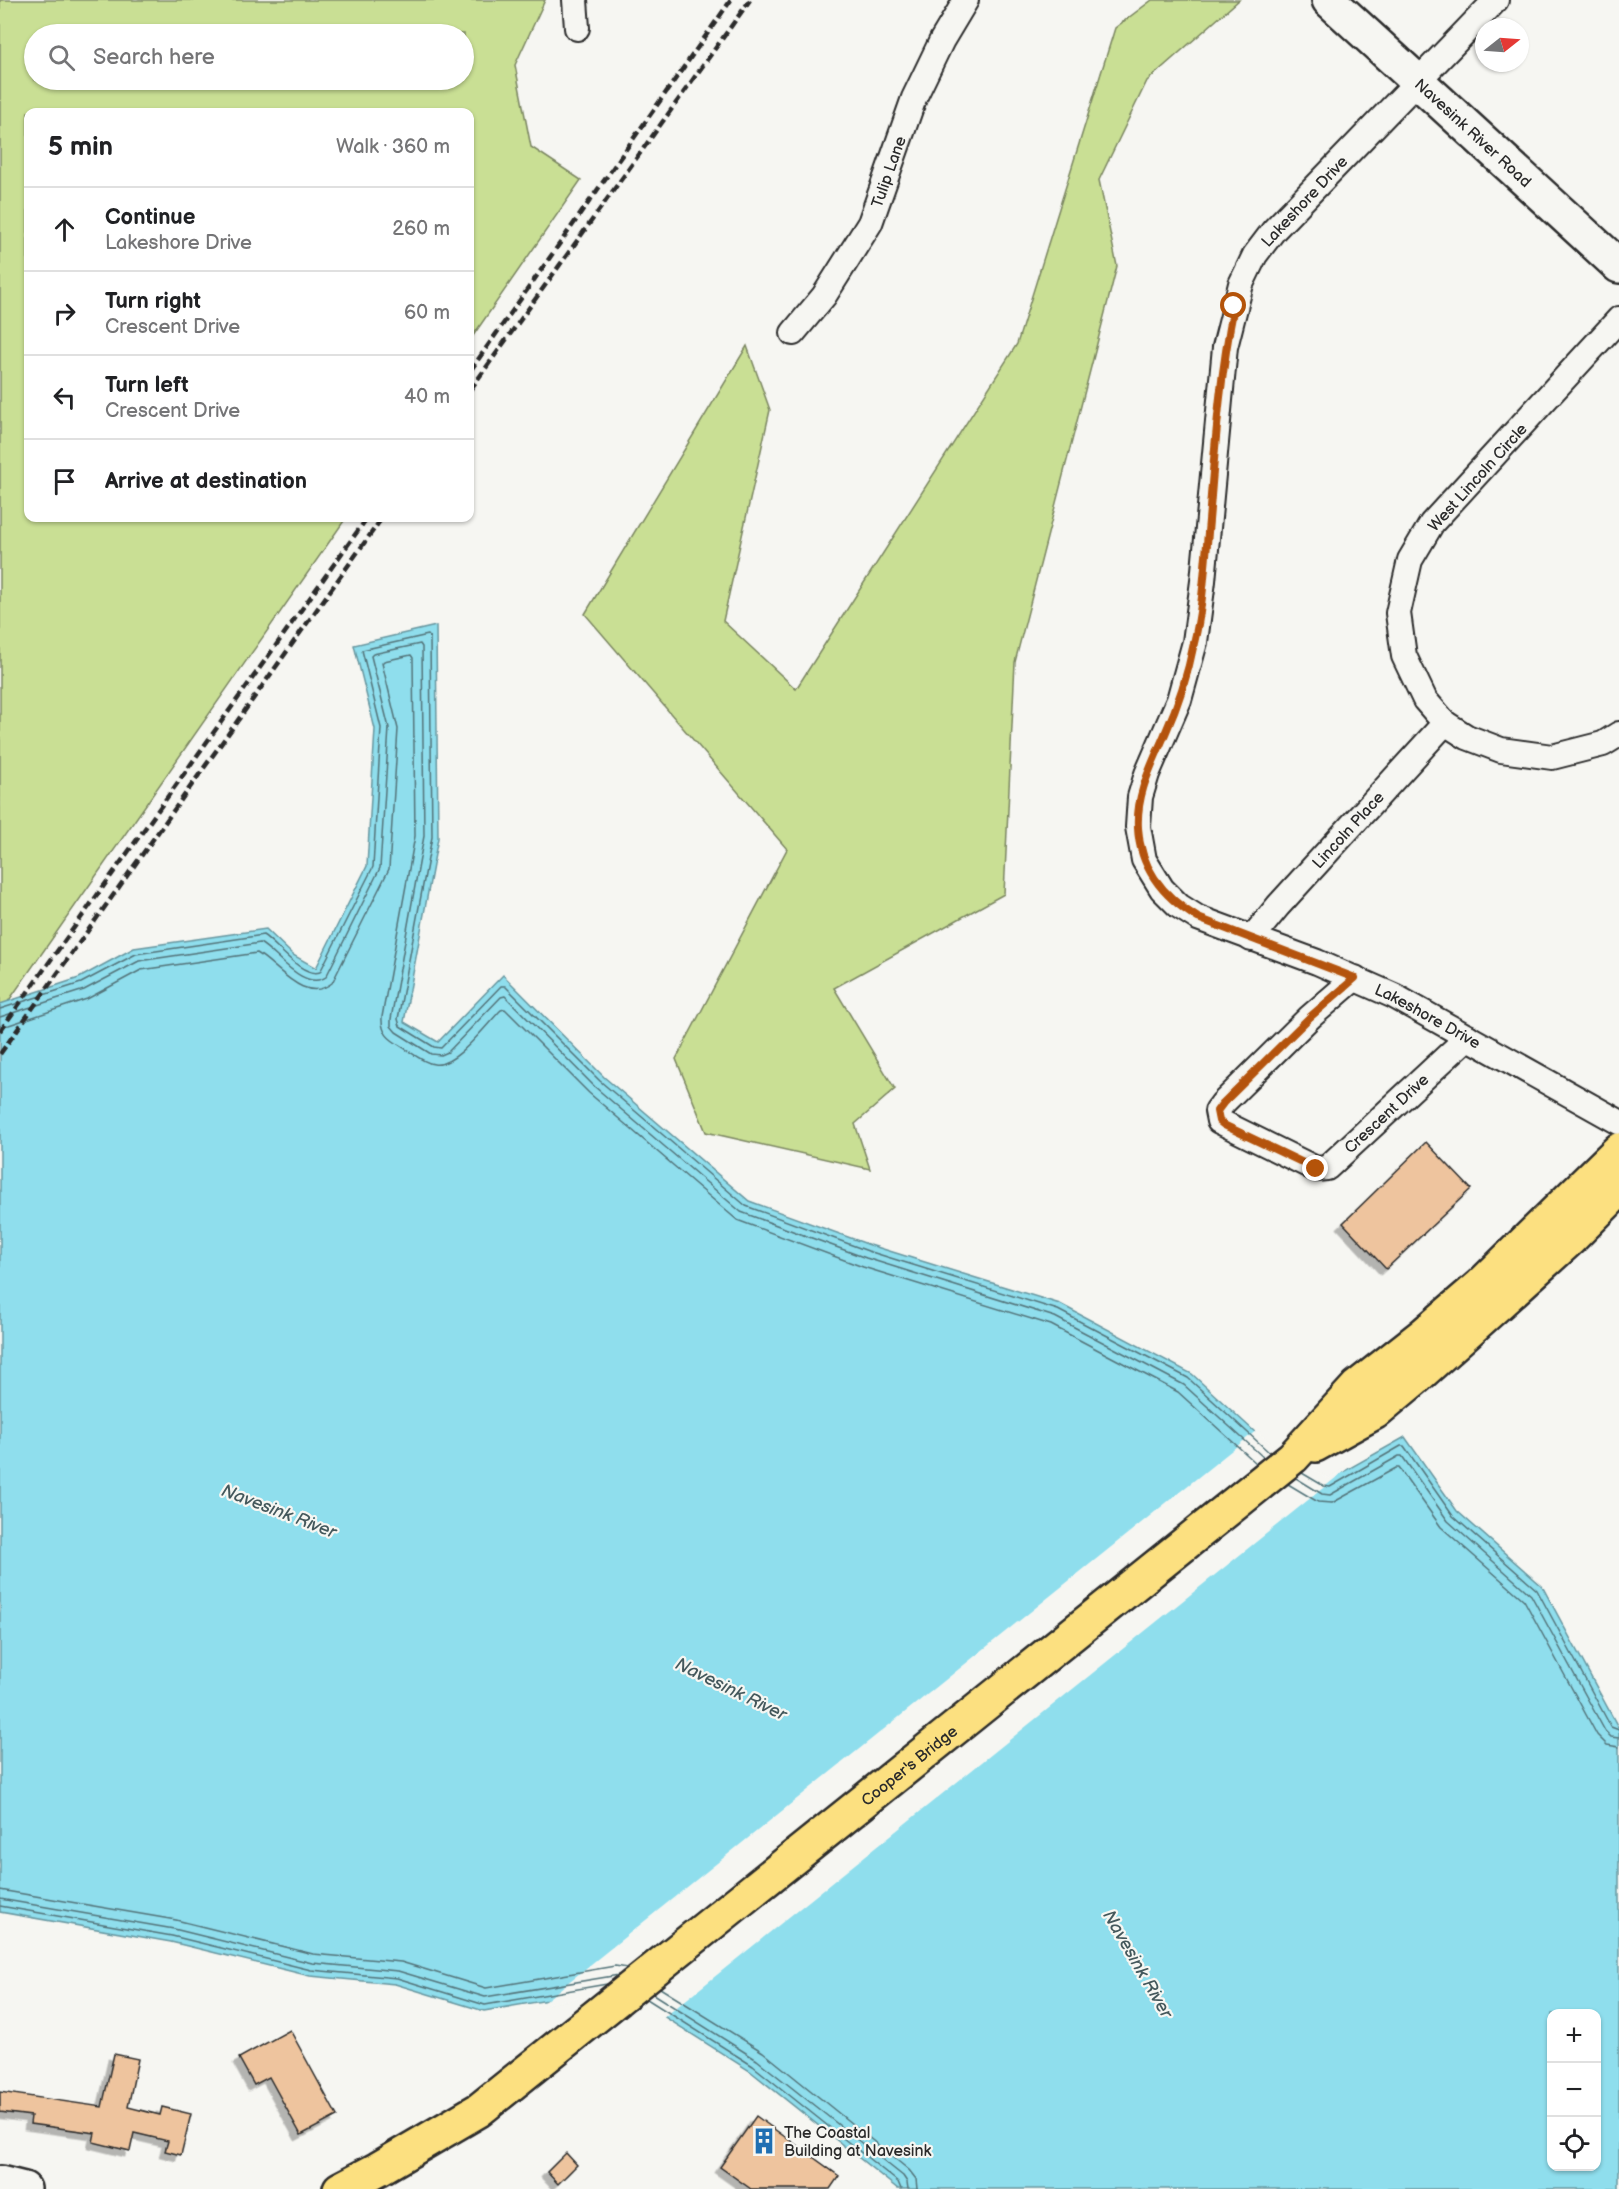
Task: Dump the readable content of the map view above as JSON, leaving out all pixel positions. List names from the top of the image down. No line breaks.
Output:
{"streets":{"highway":["Cooper's Bridge"],"main road":["Navesink River Road"],"street":["Tulip Lane","Lakeshore Drive","West Lincoln Circle","Lincoln Place","Crescent Drive"]},"crossings":[["Navesink River Road","Lakeshore Drive"],["Lakeshore Drive","Lincoln Place"],["Lakeshore Drive","Crescent Drive"],["West Lincoln Circle","Lincoln Place"]],"water":["Navesink River"],"places":{"building":["The Coastal Building at Navesink"]},"north":"right","page":{"search":"Search here","heading":["5 min","Walk · 360 m"],"list":[["Continue","Lakeshore Drive","260 m"],["Turn right","Crescent Drive","60 m"],["Turn left","Crescent Drive","40 m"],"Arrive at destination"],"map_buttons":["+","−"]}}
